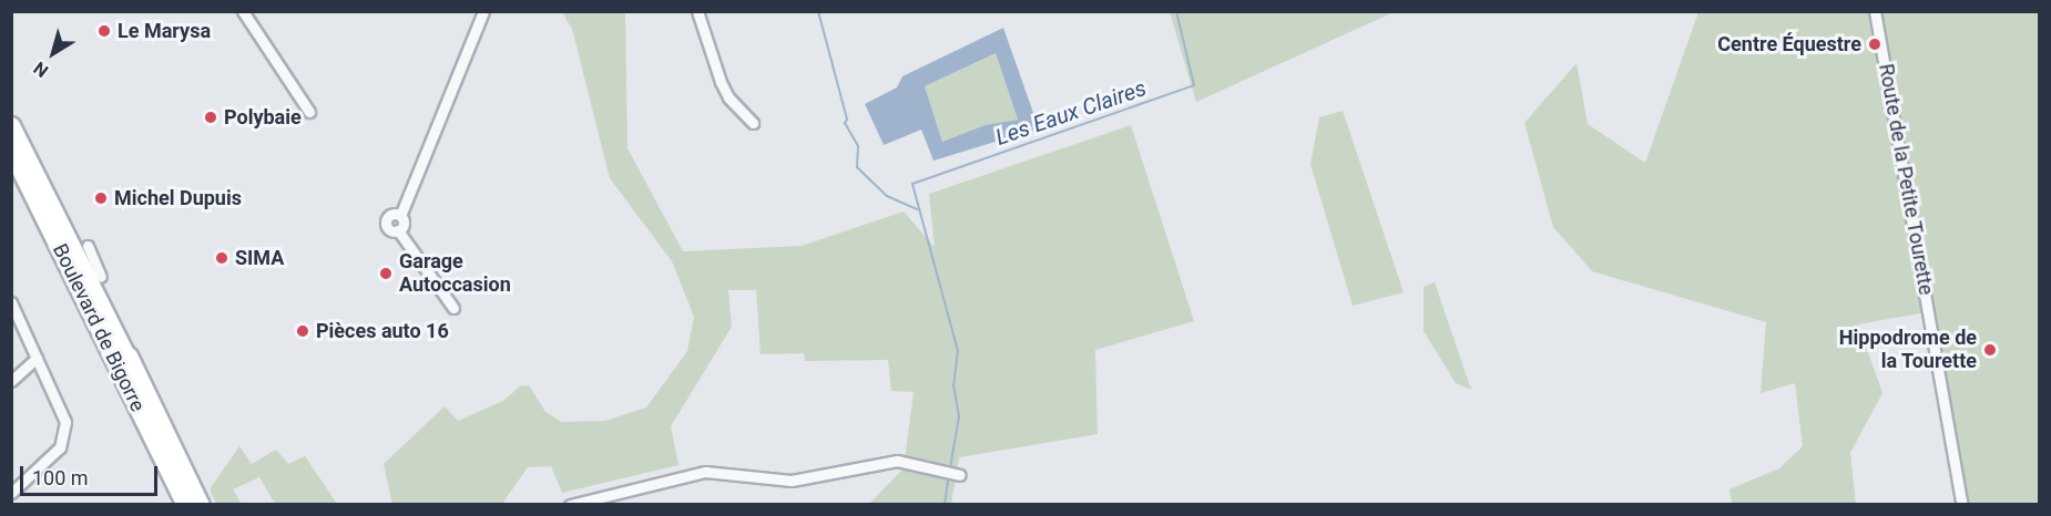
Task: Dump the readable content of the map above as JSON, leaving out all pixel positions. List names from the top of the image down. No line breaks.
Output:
{"streets":{"main road":["Boulevard de Bigorre"],"street":["Route de la Petite Tourette"]},"water":["Les Eaux Claires"],"places":["Le Marysa","Centre Équestre","Polybaie","Michel Dupuis","SIMA","Garage Autoccasion","Pièces auto 16","Hippodrome de la Tourette"],"scale_bar":"100 m","north":"bottom left"}
